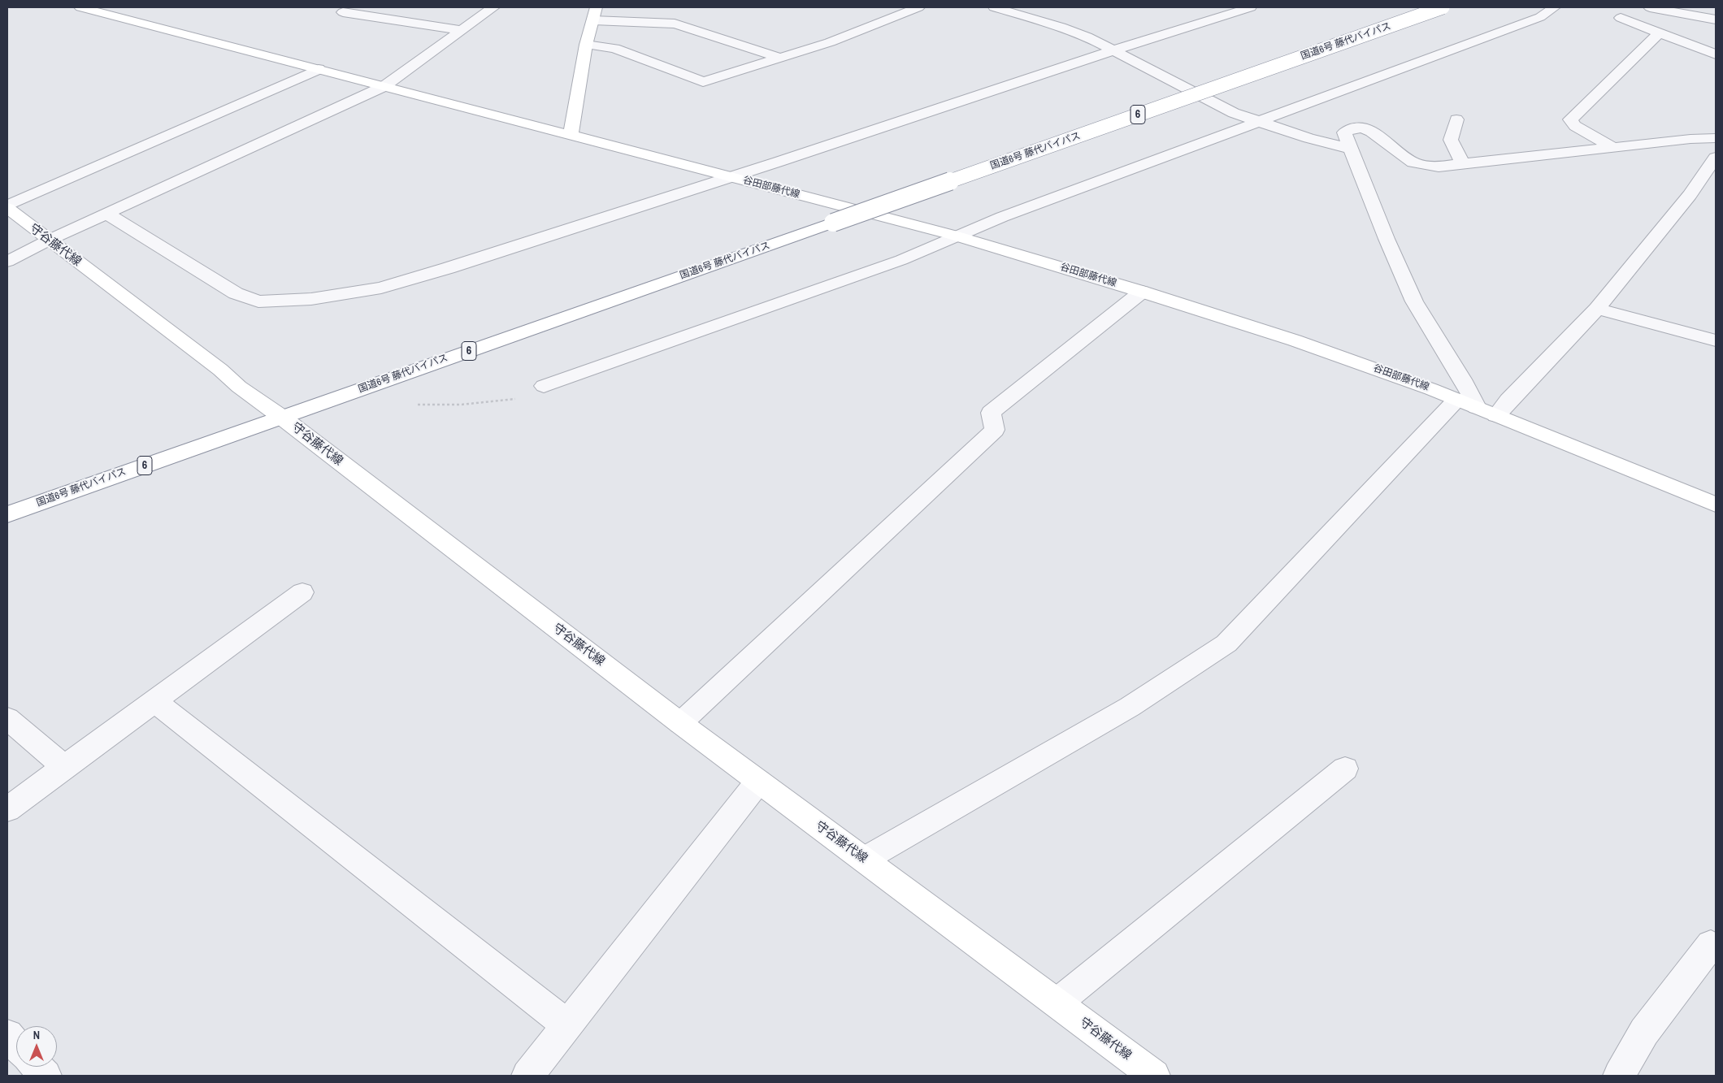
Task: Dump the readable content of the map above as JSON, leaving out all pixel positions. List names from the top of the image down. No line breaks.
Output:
{"streets":{"main road":["国道6号 藤代バイパス","6","谷田部藤代線","守谷藤代線"]},"crossings":[["国道6号 藤代バイパス","守谷藤代線"]],"north":"top"}
